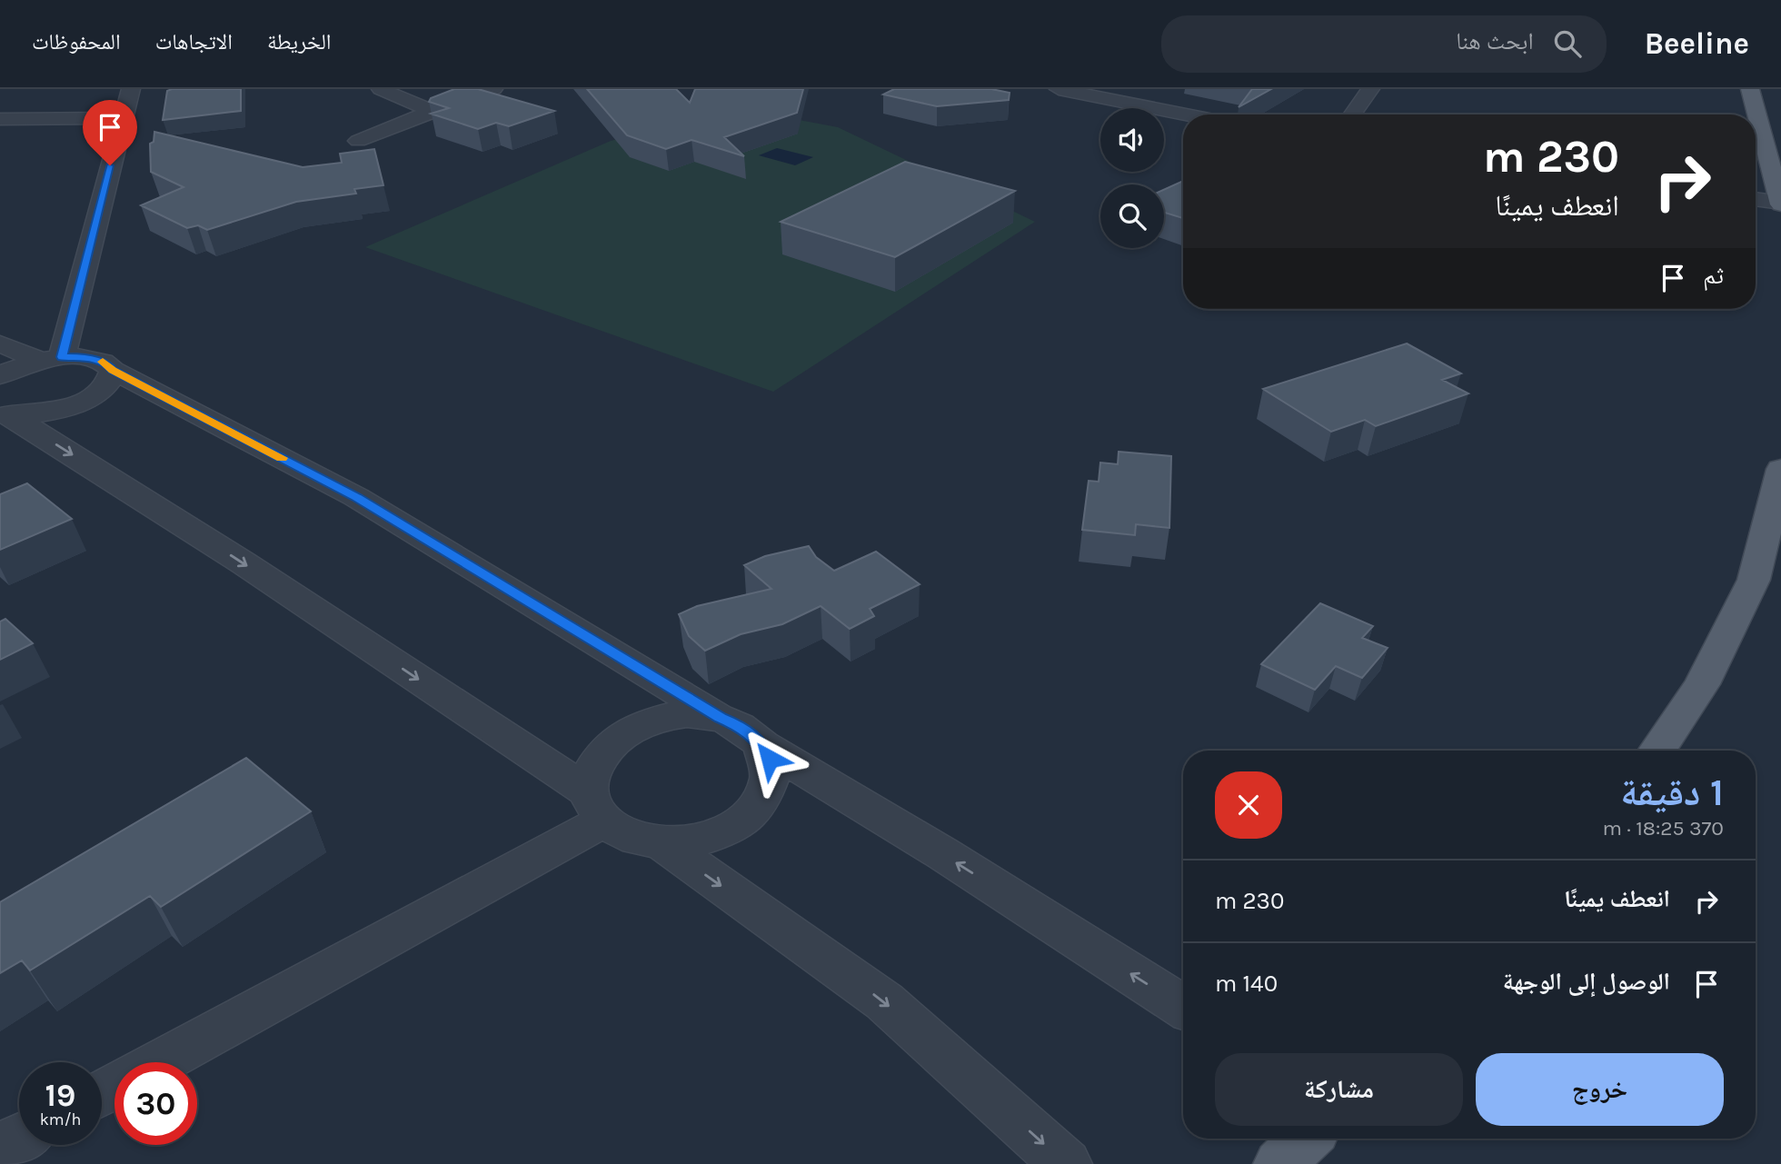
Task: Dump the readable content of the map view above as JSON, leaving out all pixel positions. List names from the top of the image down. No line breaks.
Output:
{"page":{"header":"Beeline","search":"ابحث هنا","nav":["الخريطة","الاتجاهات","المحفوظات"],"turn":["230 m","انعطف يمينًا"],"then":"ثم","heading":["1 دقيقة","370 m · 18:25"],"list":[{"name":"انعطف يمينًا","value":"230 m"},{"name":"الوصول إلى الوجهة","value":"140 m"}],"buttons":["خروج","مشاركة"],"speed":"19 km/h","limit":"30"}}
